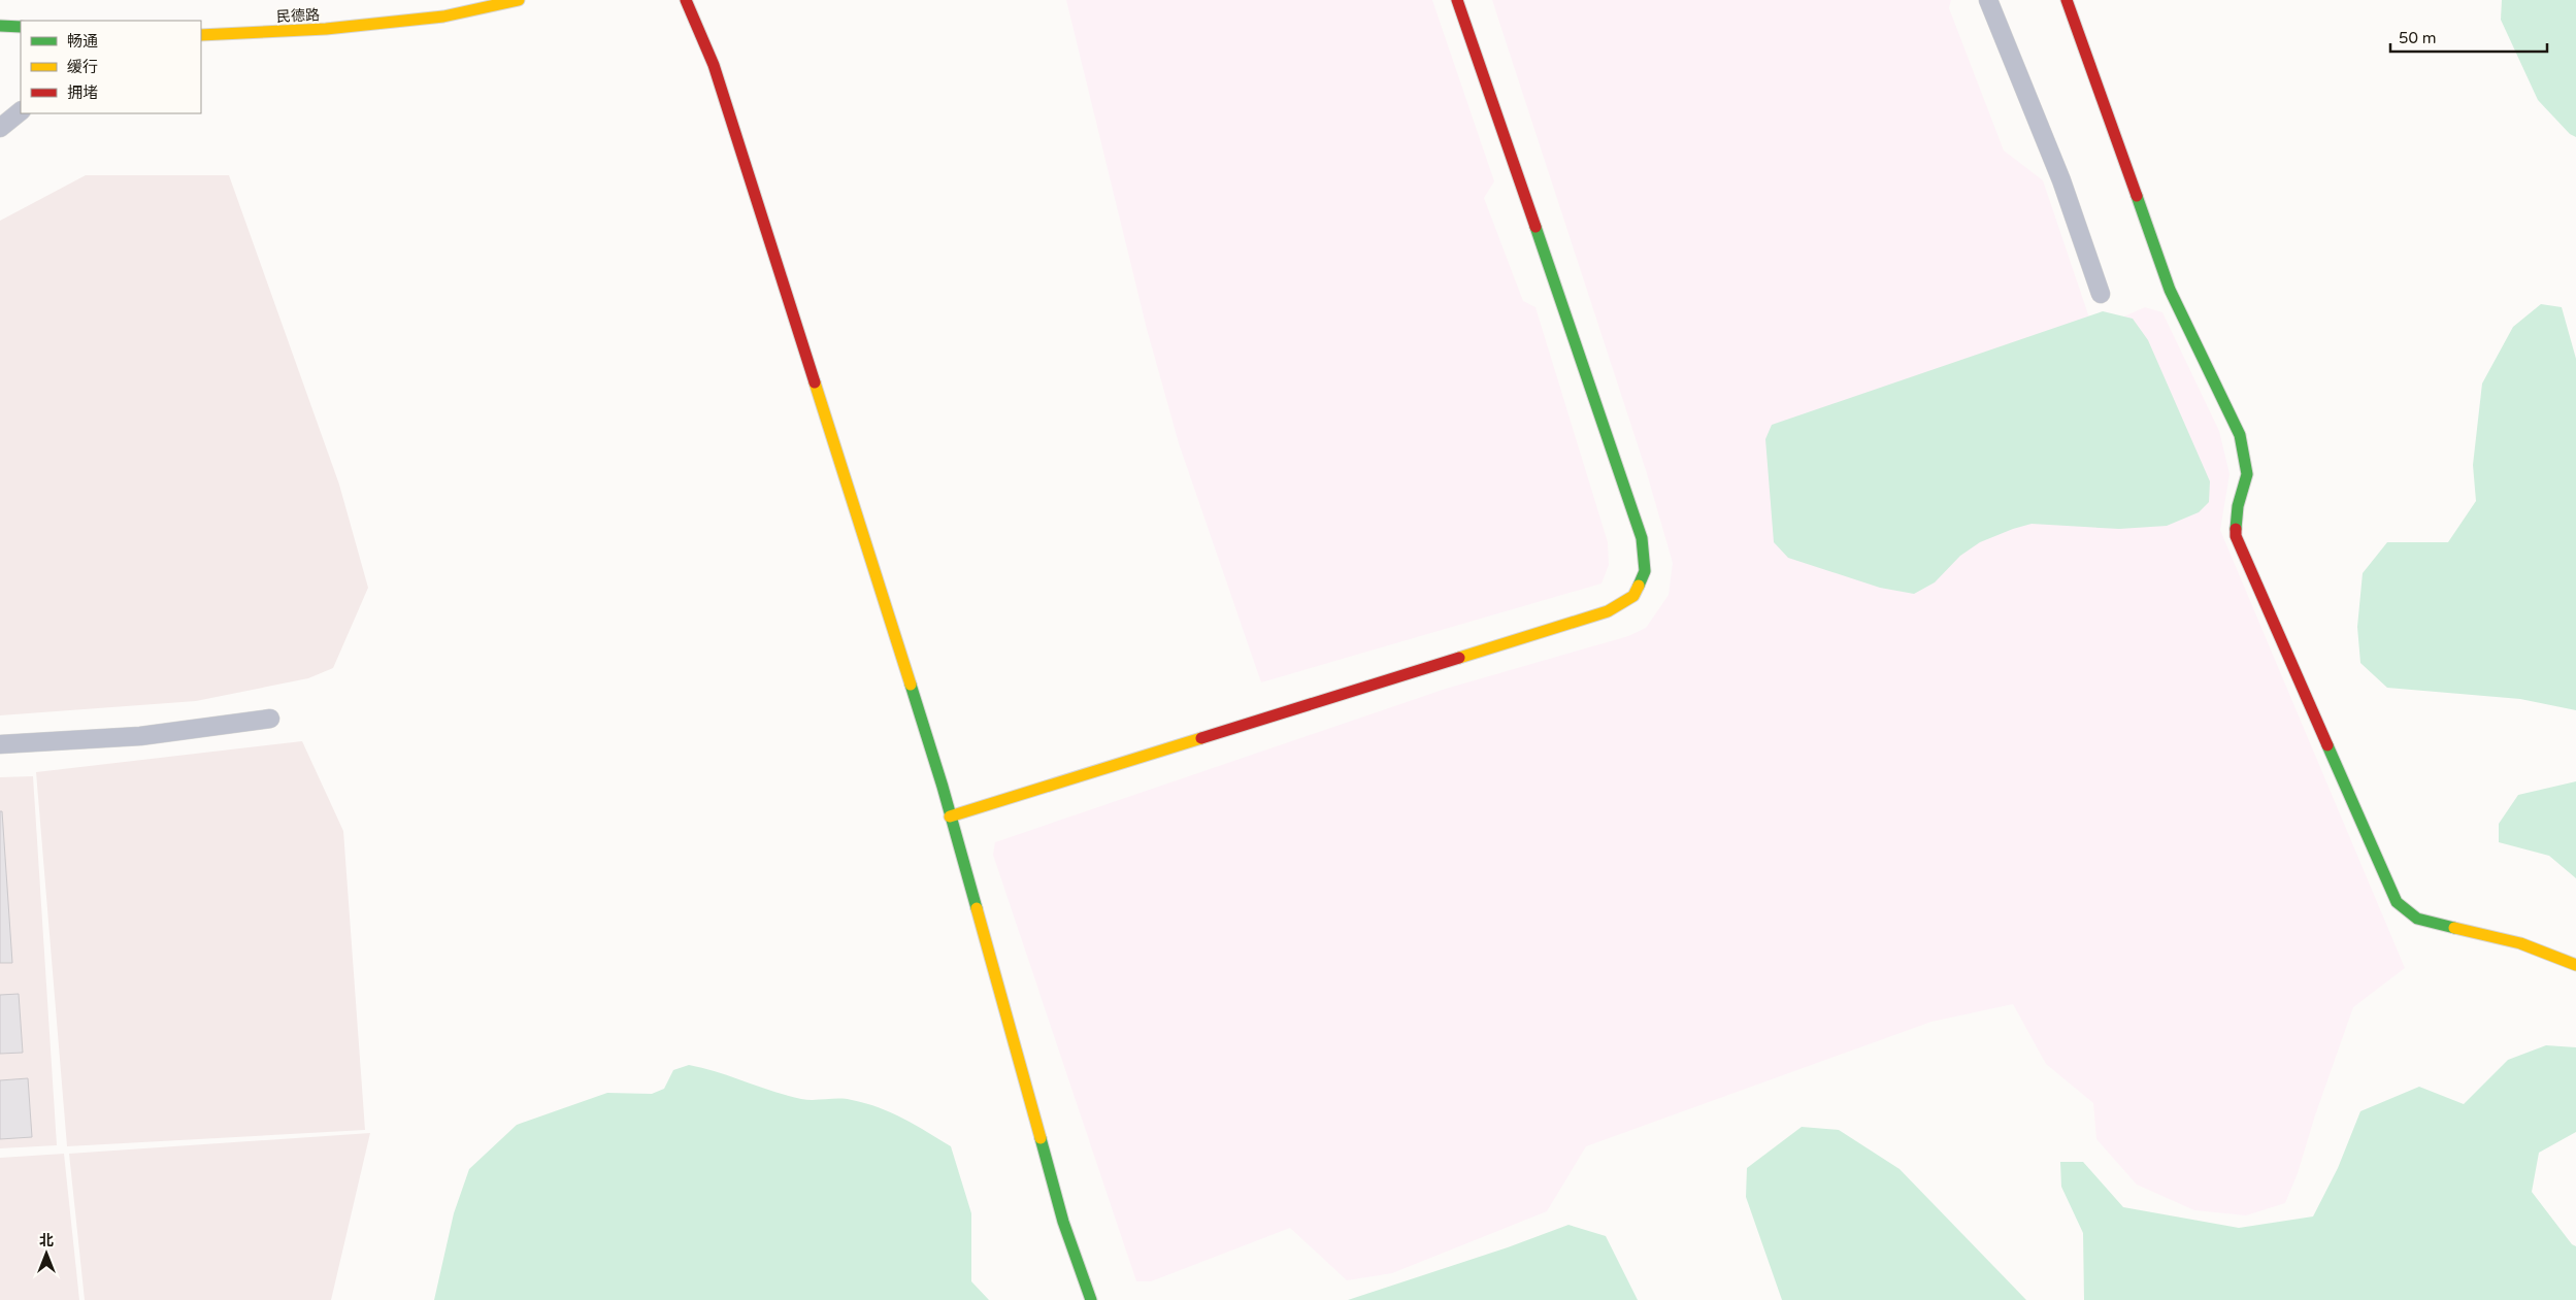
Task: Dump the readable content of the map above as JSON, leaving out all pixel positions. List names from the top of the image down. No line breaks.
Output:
{"streets":{"street":["民德路"]},"legend":["畅通","缓行","拥堵"],"scale_bar":"50 m","north":"top"}
